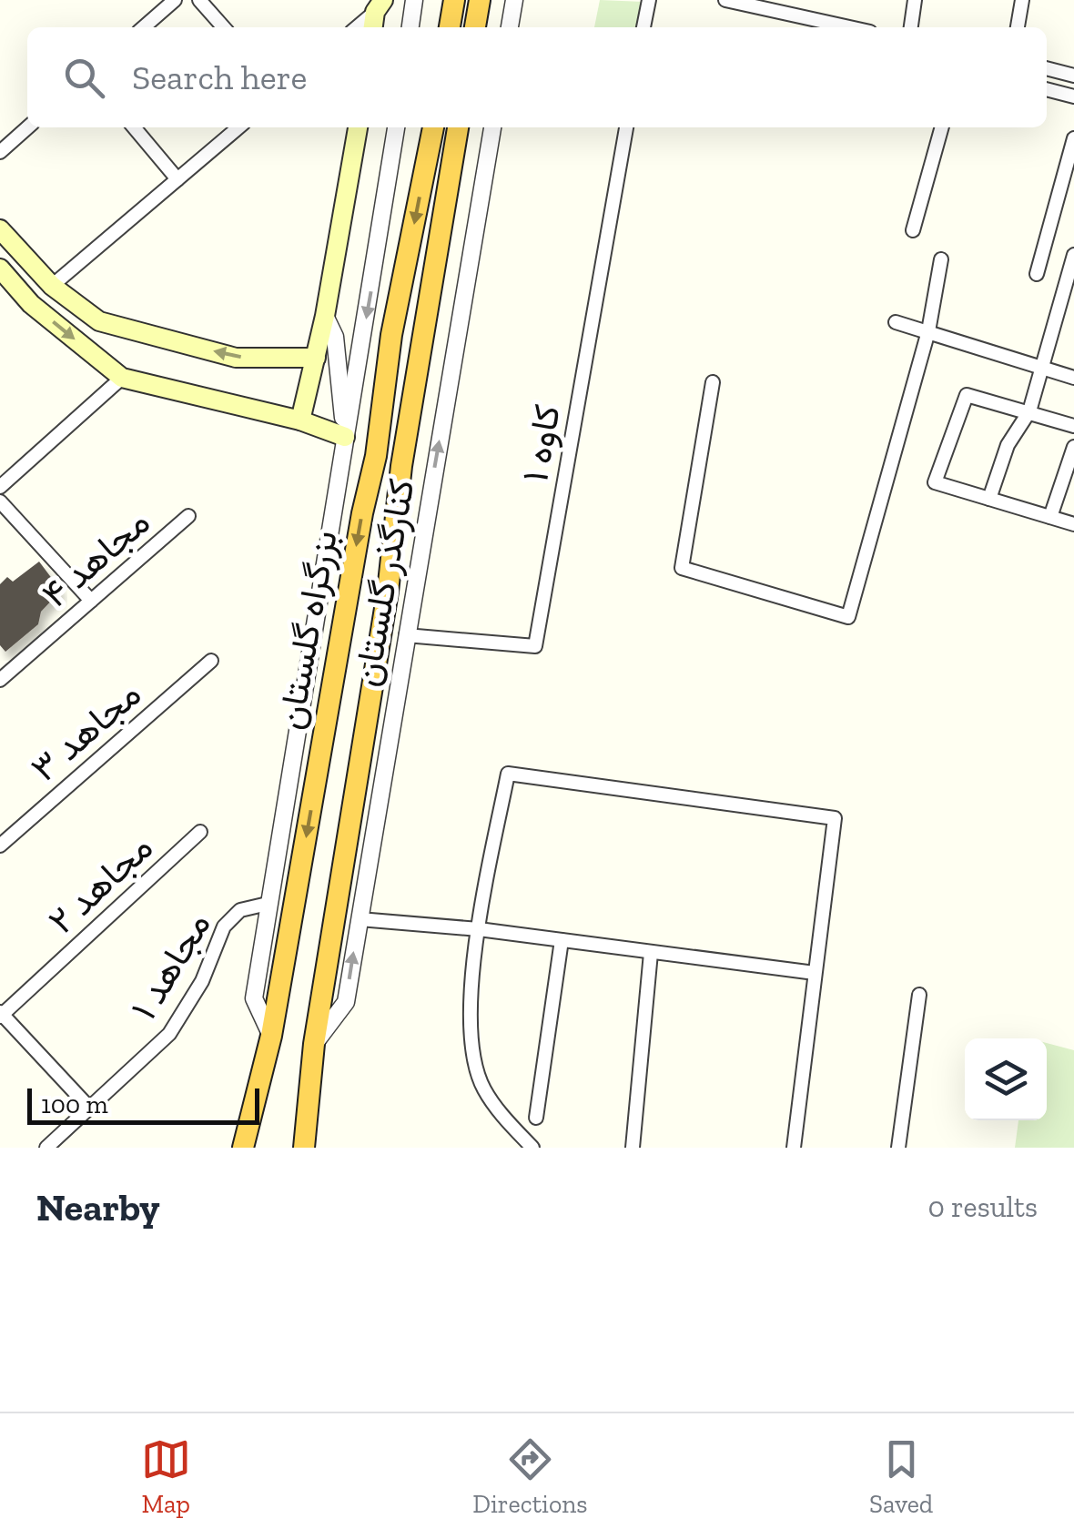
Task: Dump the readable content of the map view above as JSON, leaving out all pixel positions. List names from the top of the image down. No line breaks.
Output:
{"streets":{"highway":["بزرگراه گلستان"],"street":["کاوه ۱","مجاهد ۴","کنارگذر گلستان","مجاهد ۳","مجاهد ۲","۱ مجاهد"]},"crossings":[["کاوه ۱","کنارگذر گلستان"],["کنارگذر گلستان","بزرگراه گلستان"],["کنارگذر گلستان","۱ مجاهد"]],"scale_bar":"100 m","page":{"search":"Search here","scale":"100 m","heading":["Nearby","0 results"],"nav":["Map","Directions","Saved"]}}
